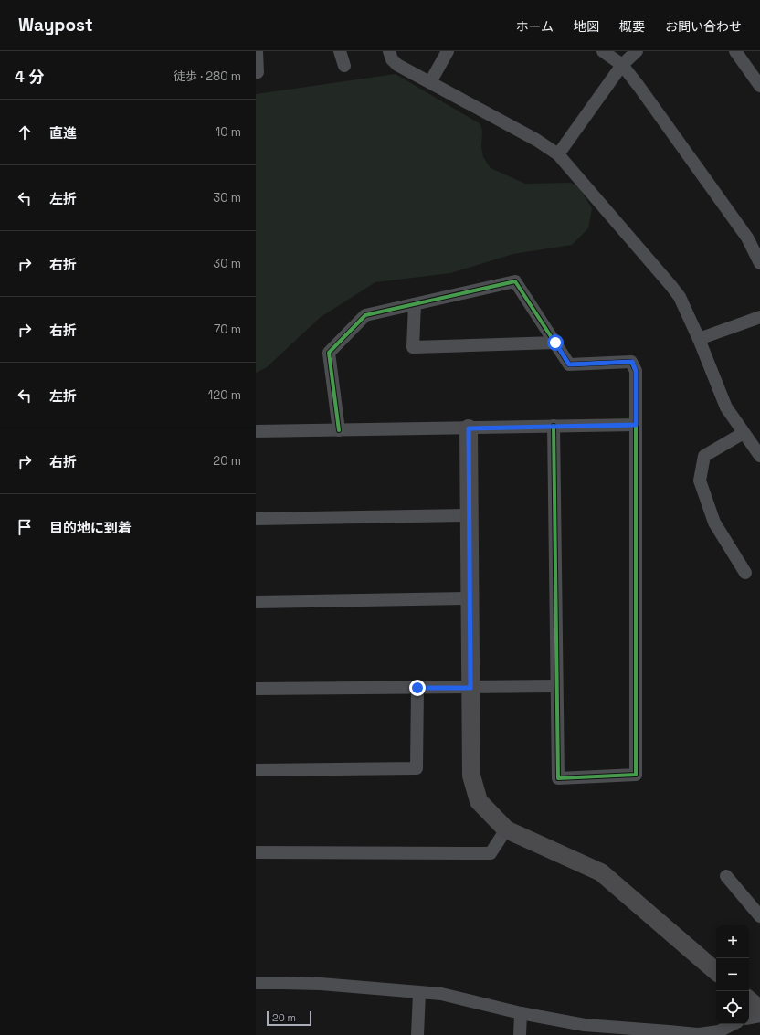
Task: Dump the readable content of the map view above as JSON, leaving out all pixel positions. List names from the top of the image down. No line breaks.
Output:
{"scale_bar":"20 m","page":{"header":"Waypost","nav":["ホーム","地図","概要","お問い合わせ"],"heading":["4 分","徒歩 · 280 m"],"list":[["直進","10 m"],["左折","30 m"],["右折","30 m"],["右折","70 m"],["左折","120 m"],["右折","20 m"],"目的地に到着"],"map_buttons":["+","−"],"scale":"20 m"}}
